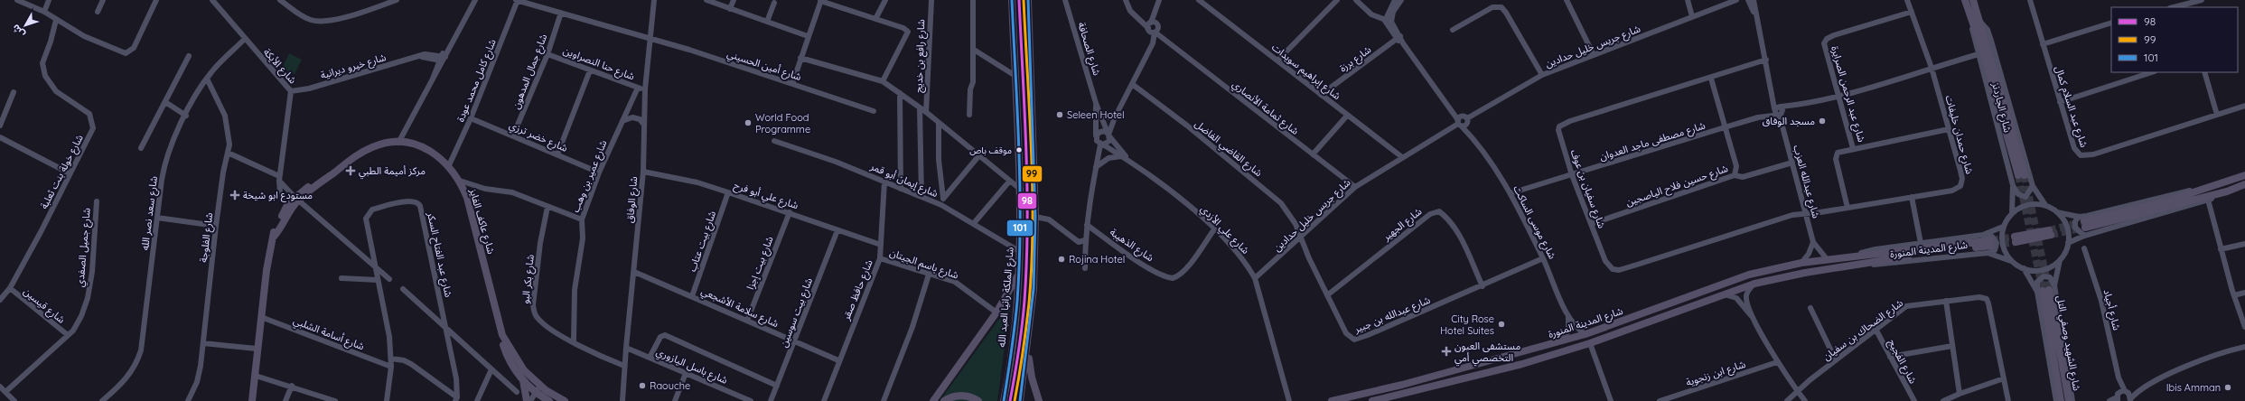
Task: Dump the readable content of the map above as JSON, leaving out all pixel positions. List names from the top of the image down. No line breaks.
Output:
{"streets":{"main road":["شارع عاكف الفايز","شارع المدينة المنورة","شارع الملكة رانيا العبد الله","شارع الشهيد وصفي التل"],"street":["شارع جريس خليل حدادين","شارع الصحافة","شارع رافع بن خديج","شارع برزة","شارع حنا النصراوين","شارع أمين الحسيني","شارع الأيكة","شارع خيرو ديرانية","شارع جمال المدهون","شارع إبراهيم سويدات","شارع كامل محمد عودة","شارع عبد الرحمن الصرايرة","شارع عبد السلام كمال","شارع ثمامة الأنصاري","شارع الجاردنز","شارع حمدان خليفات","شارع خضر ترزي","شارع مصطفى ماجد العدوان","شارع القاضي الفاضل","شارع خولة بنت ثعلبة","شارع عمير بن وهب","شارع إيمان أبو قمر","شارع عبدالله العزب","شارع حسين فلاح الياصجين","شارع سفيان بن عوف","شارع علي أبو فرح","شارع الوفاق","شارع سعد نصر الله","شارع موسى الساكت","شارع الجهير","شارع علي الأزدي","شارع الفلوجة","شارع بيت عتاب","شارع الذهيبة","شارع جميل الصفدي","شارع عبد الفتاح السكر","شارع بيت إجزا","شارع باسم الجيتان","شارع بكر البو","شارع حافظ صقر","شارع قيسين","شارع سلامة الأشجعي","شارع أجياد","شارع بيت سوسين","شارع عبدالله بن جبير","شارع الضحاك بن سفيان","شارع أسامة الشلبي","شارع الفجيج","شارع باسل اليازوري","شارع ابن زنجوية"]},"crossings":[["شارع جريس خليل حدادين","شارع إبراهيم سويدات"],["شارع جريس خليل حدادين","شارع ثمامة الأنصاري"],["شارع جريس خليل حدادين","شارع القاضي الفاضل"],["شارع جريس خليل حدادين","شارع عبدالله العزب"],["شارع جريس خليل حدادين","شارع موسى الساكت"],["شارع جريس خليل حدادين","شارع علي الأزدي"],["شارع جريس خليل حدادين","شارع عبدالله بن جبير"],["شارع الصحافة","شارع علي الأزدي"],["شارع برزة","شارع إبراهيم سويدات"],["شارع برزة","شارع موسى الساكت"],["شارع حنا النصراوين","شارع جمال المدهون"],["شارع حنا النصراوين","شارع عمير بن وهب"],["شارع حنا النصراوين","شارع الوفاق"],["شارع أمين الحسيني","شارع جمال المدهون"],["شارع أمين الحسيني","شارع كامل محمد عودة"],["شارع أمين الحسيني","شارع الوفاق"],["شارع الأيكة","شارع خيرو ديرانية"],["شارع الأيكة","شارع سعد نصر الله"],["شارع الأيكة","شارع عاكف الفايز"],["شارع جمال المدهون","شارع خضر ترزي"],["شارع كامل محمد عودة","شارع خضر ترزي"],["شارع كامل محمد عودة","شارع عاكف الفايز"],["شارع عبد الرحمن الصرايرة","شارع حمدان خليفات"],["شارع عبد الرحمن الصرايرة","شارع مصطفى ماجد العدوان"],["شارع الجاردنز","شارع مصطفى ماجد العدوان"],["شارع الجاردنز","شارع المدينة المنورة"],["شارع حمدان خليفات","شارع مصطفى ماجد العدوان"],["شارع حمدان خليفات","شارع عبدالله العزب"],["شارع حمدان خليفات","شارع سفيان بن عوف"],["شارع خضر ترزي","شارع عمير بن وهب"],["شارع مصطفى ماجد العدوان","شارع عبدالله العزب"],["شارع مصطفى ماجد العدوان","شارع حسين فلاح الياصجين"],["شارع مصطفى ماجد العدوان","شارع سفيان بن عوف"],["شارع مصطفى ماجد العدوان","شارع موسى الساكت"],["شارع القاضي الفاضل","شارع عبدالله بن جبير"],["شارع خولة بنت ثعلبة","شارع قيسين"],["شارع عمير بن وهب","شارع بكر البو"],["شارع إيمان أبو قمر","شارع حافظ صقر"],["شارع إيمان أبو قمر","شارع الملكة رانيا العبد الله"],["شارع عبدالله العزب","شارع سفيان بن عوف"],["شارع عبدالله العزب","شارع المدينة المنورة"],["شارع حسين فلاح الياصجين","شارع سفيان بن عوف"],["شارع علي أبو فرح","شارع الوفاق"],["شارع علي أبو فرح","شارع بيت عتاب"],["شارع علي أبو فرح","شارع بيت إجزا"],["شارع علي أبو فرح","شارع حافظ صقر"],["شارع علي أبو فرح","شارع بيت سوسين"],["شارع الوفاق","شارع بكر البو"],["شارع الوفاق","شارع سلامة الأشجعي"],["شارع الوفاق","شارع باسل اليازوري"],["شارع سعد نصر الله","شارع الفلوجة"],["شارع عاكف الفايز","شارع أسامة الشلبي"],["شارع موسى الساكت","شارع المدينة المنورة"],["شارع موسى الساكت","شارع عبدالله بن جبير"],["شارع الجهير","شارع عبدالله بن جبير"],["شارع علي الأزدي","شارع الذهيبة"],["شارع بيت عتاب","شارع سلامة الأشجعي"],["شارع جميل الصفدي","شارع قيسين"],["شارع عبد الفتاح السكر","شارع أسامة الشلبي"],["شارع بيت إجزا","شارع سلامة الأشجعي"],["شارع باسم الجيتان","شارع حافظ صقر"],["شارع حافظ صقر","شارع سلامة الأشجعي"],["شارع سلامة الأشجعي","شارع بيت سوسين"],["شارع الضحاك بن سفيان","شارع الفجيج"]],"places":{"other":["Seleen Hotel","مسجد الوفاق","World Food Programme","موقف باص","Rojina Hotel","City Rose Hotel Suites","Raouche","Ibis Amman"],"health":["مركز أميمة الطبي","مستودع ابو شيخة","مستشفى العيون التخصصي أمي"]},"lines":["transit line 98","transit line 99","transit line 101"],"legend":["98","99","101"],"north":"bottom left"}
